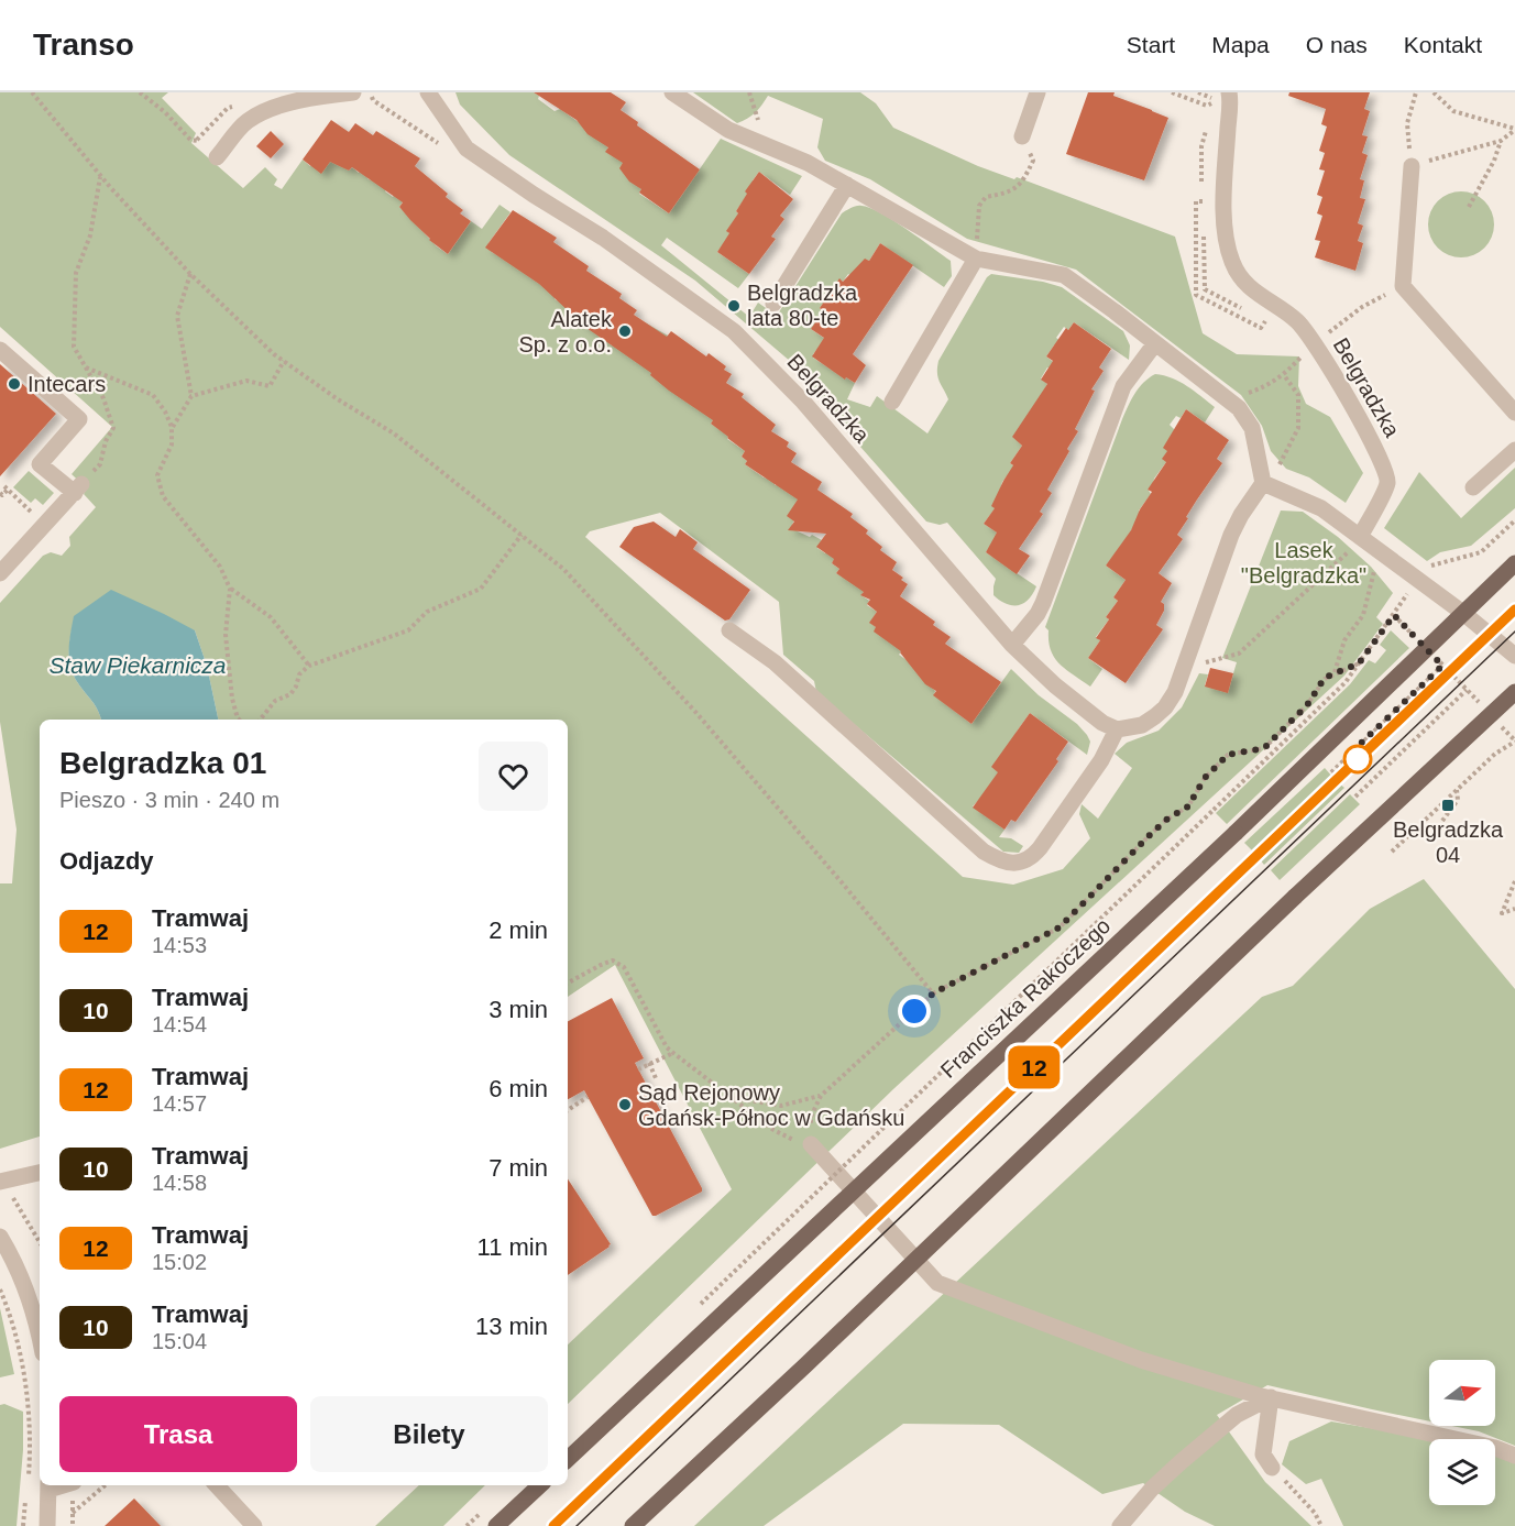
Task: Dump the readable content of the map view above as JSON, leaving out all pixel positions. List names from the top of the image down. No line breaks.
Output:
{"streets":{"main road":["Franciszka Rakoczego"],"street":["Belgradzka"]},"water":["Staw Piekarnicza"],"parks":["Lasek \"Belgradzka\""],"places":{"other":["Belgradzka lata 80-te","Alatek Sp. z o.o.","Intecars","Sąd Rejonowy Gdańsk-Północ w Gdańsku"],"transit":["Belgradzka 04"]},"lines":["tram line 12"],"north":"right","page":{"header":"Transo","nav":["Start","Mapa","O nas","Kontakt"],"on_map":"12","heading":[["Belgradzka 01","Pieszo · 3 min · 240 m"],"Odjazdy"],"list":[{"mark":"12","name":"Tramwaj","note":"14:53","value":"2 min"},{"mark":"10","name":"Tramwaj","note":"14:54","value":"3 min"},{"mark":"12","name":"Tramwaj","note":"14:57","value":"6 min"},{"mark":"10","name":"Tramwaj","note":"14:58","value":"7 min"},{"mark":"12","name":"Tramwaj","note":"15:02","value":"11 min"},{"mark":"10","name":"Tramwaj","note":"15:04","value":"13 min"}],"buttons":["Trasa","Bilety"]}}
